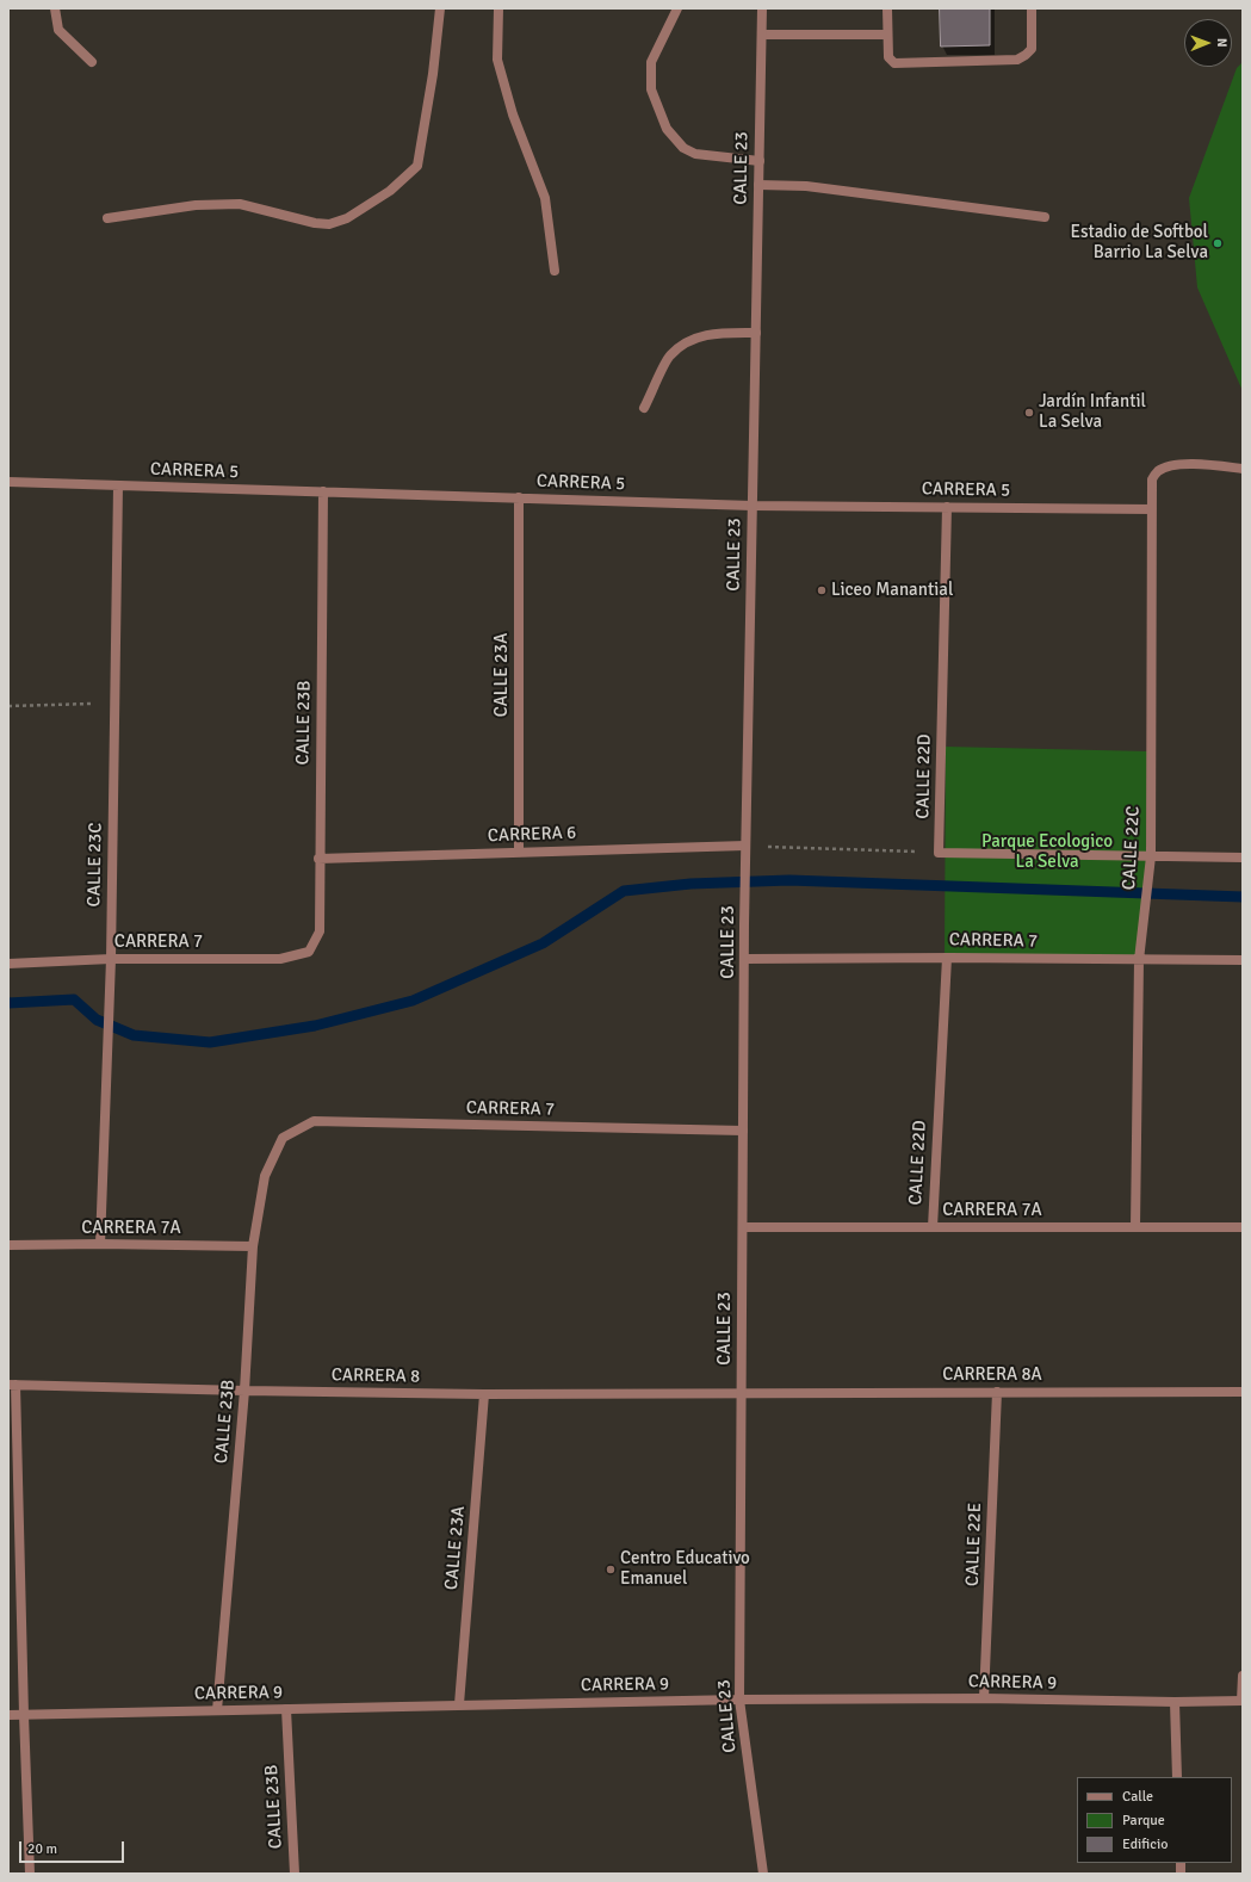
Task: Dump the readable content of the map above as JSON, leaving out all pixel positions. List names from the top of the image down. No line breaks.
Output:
{"streets":{"street":["CALLE 23","CARRERA 5","CALLE 23A","CALLE 23B","CALLE 22D","CARRERA 6","CALLE 22C","CALLE 23C","CARRERA 7","CARRERA 7A","CARRERA 8A","CARRERA 8","CALLE 22E","CARRERA 9"]},"crossings":[["CALLE 23","CARRERA 5"],["CALLE 23","CARRERA 6"],["CALLE 23","CARRERA 7"],["CALLE 23","CARRERA 7A"],["CALLE 23","CARRERA 8A"],["CALLE 23","CARRERA 8"],["CALLE 23","CARRERA 9"],["CARRERA 5","CALLE 23A"],["CARRERA 5","CALLE 23B"],["CARRERA 5","CALLE 22D"],["CARRERA 5","CALLE 22C"],["CARRERA 5","CALLE 23C"],["CALLE 23A","CARRERA 6"],["CALLE 23A","CARRERA 8"],["CALLE 23A","CARRERA 9"],["CALLE 23B","CARRERA 6"],["CALLE 23B","CARRERA 7"],["CALLE 23B","CARRERA 7A"],["CALLE 23B","CARRERA 8"],["CALLE 23B","CARRERA 9"],["CALLE 22D","CARRERA 7"],["CALLE 22D","CARRERA 7A"],["CALLE 22C","CARRERA 7"],["CALLE 22C","CARRERA 7A"],["CALLE 23C","CARRERA 7"],["CALLE 23C","CARRERA 7A"],["CARRERA 8A","CARRERA 8"],["CARRERA 8A","CALLE 22E"],["CALLE 22E","CARRERA 9"]],"parks":["Parque Ecologico La Selva"],"places":["Estadio de Softbol Barrio La Selva","Jardín Infantil La Selva","Liceo Manantial","Centro Educativo Emanuel"],"legend":["Calle","Parque","Edificio"],"scale_bar":"20 m","north":"right"}
